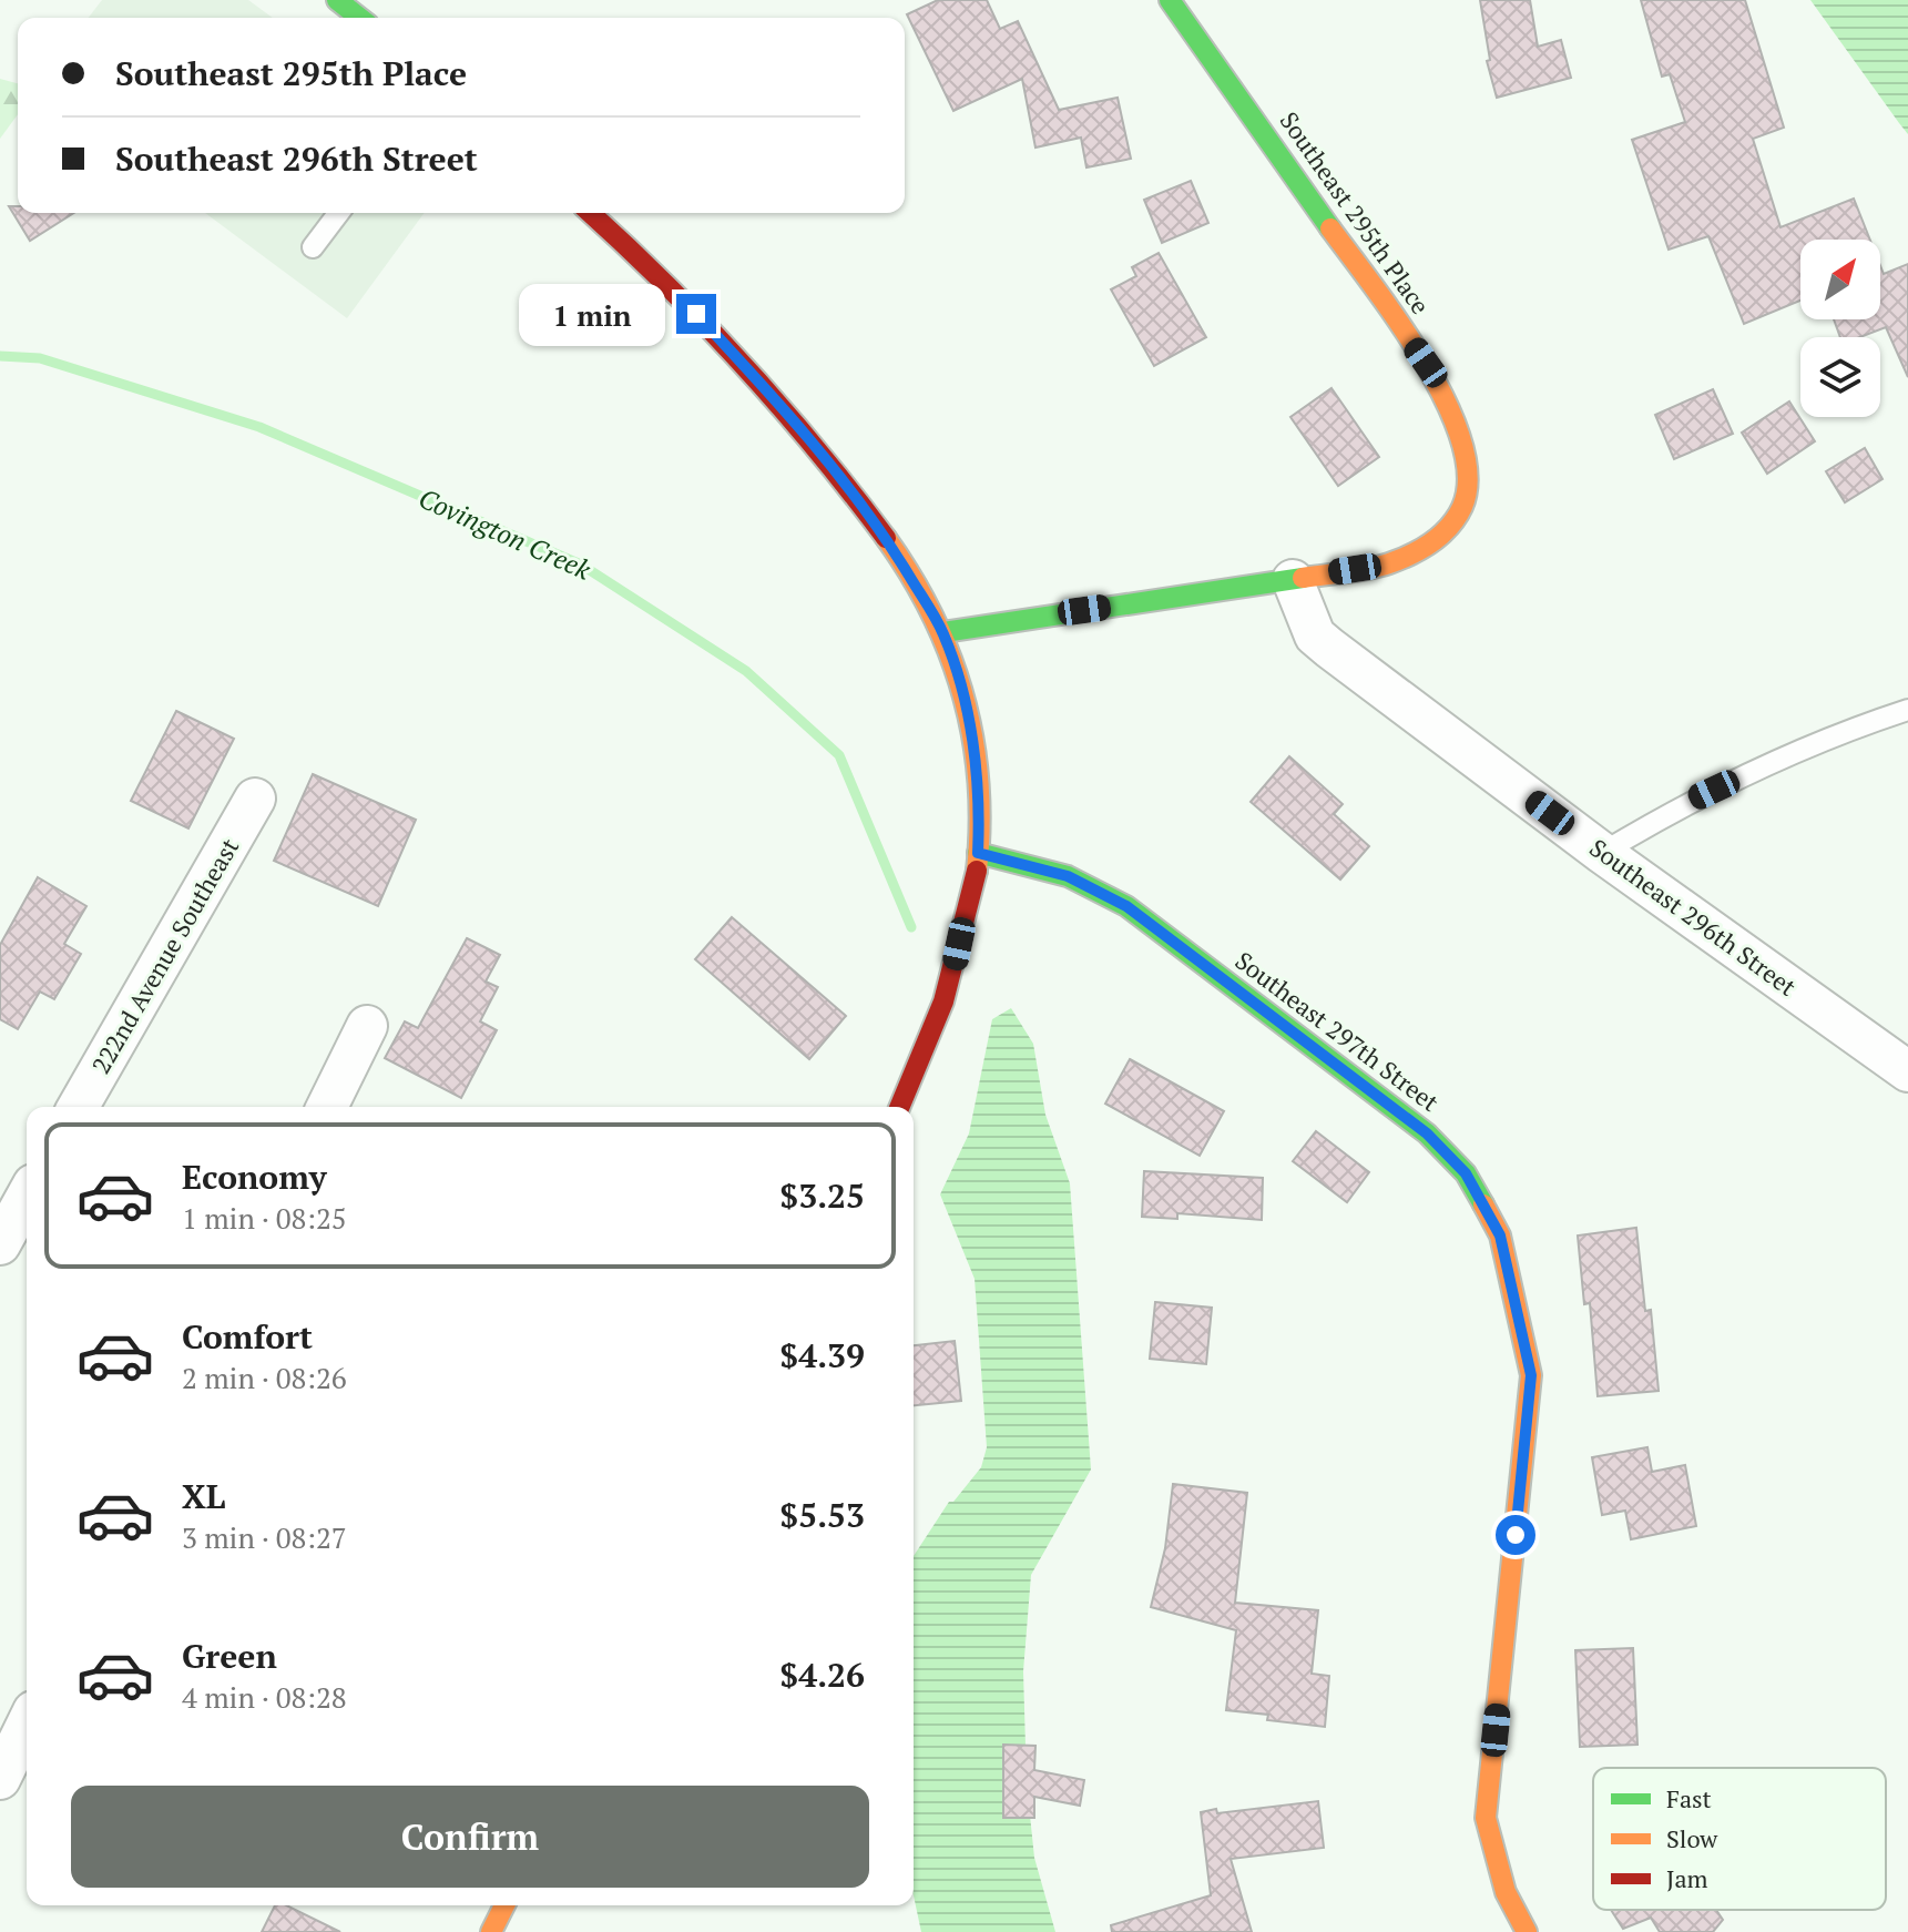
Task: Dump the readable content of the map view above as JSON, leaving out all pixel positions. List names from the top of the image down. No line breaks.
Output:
{"streets":{"street":["Southeast 295th Place","Southeast 296th Street","222nd Avenue Southeast","Southeast 297th Street"]},"crossings":[["Southeast 295th Place","Southeast 296th Street"]],"water":["Covington Creek"],"legend":["Fast","Slow","Jam"],"north":"top right","page":{"banner":["Southeast 295th Place","Southeast 296th Street"],"bubble":"1 min","list":[{"name":"Economy","note":"1 min · 08:25","value":"$3.25"},{"name":"Comfort","note":"2 min · 08:26","value":"$4.39"},{"name":"XL","note":"3 min · 08:27","value":"$5.53"},{"name":"Green","note":"4 min · 08:28","value":"$4.26"}],"buttons":"Confirm"}}
